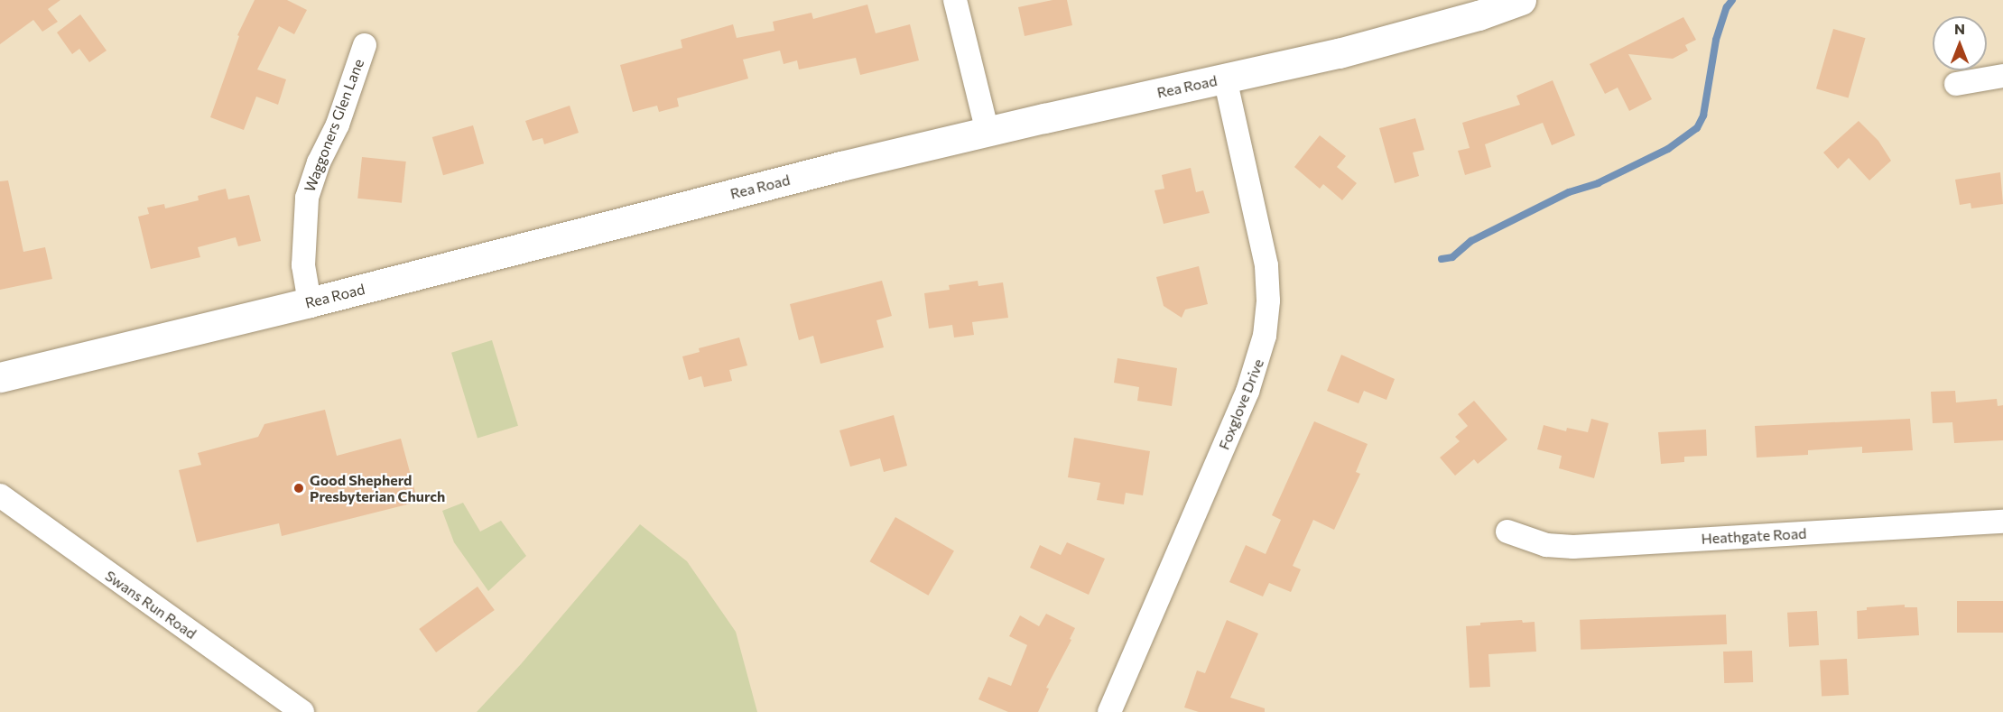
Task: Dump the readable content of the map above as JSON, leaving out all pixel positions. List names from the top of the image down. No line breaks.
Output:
{"streets":{"main road":["Rea Road"],"street":["Waggoners Glen Lane","Foxglove Drive","Heathgate Road","Swans Run Road"]},"crossings":[["Rea Road","Waggoners Glen Lane"],["Rea Road","Foxglove Drive"]],"places":["Good Shepherd Presbyterian Church"],"north":"top"}
